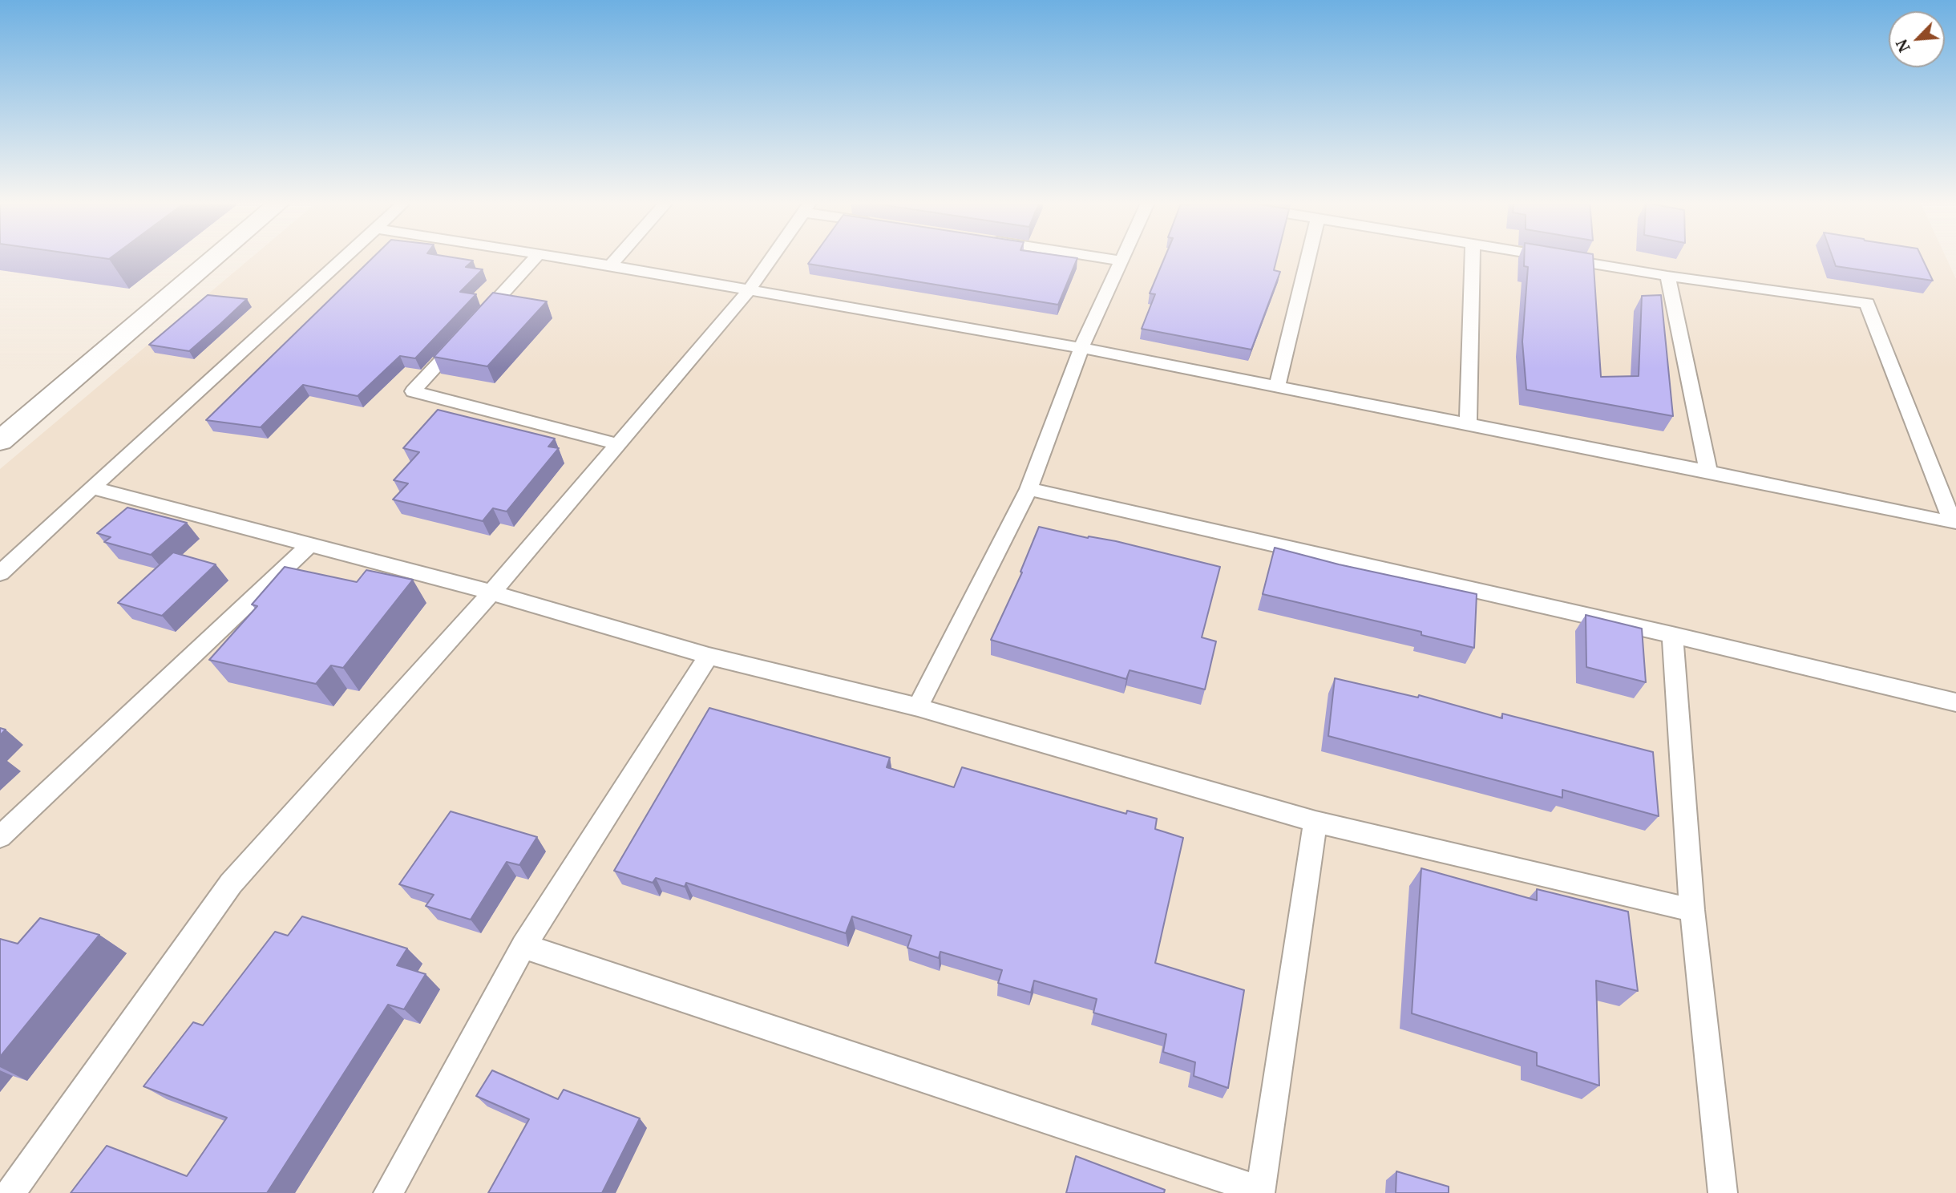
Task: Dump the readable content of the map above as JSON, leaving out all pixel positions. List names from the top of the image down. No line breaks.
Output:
{"north":"bottom left"}
